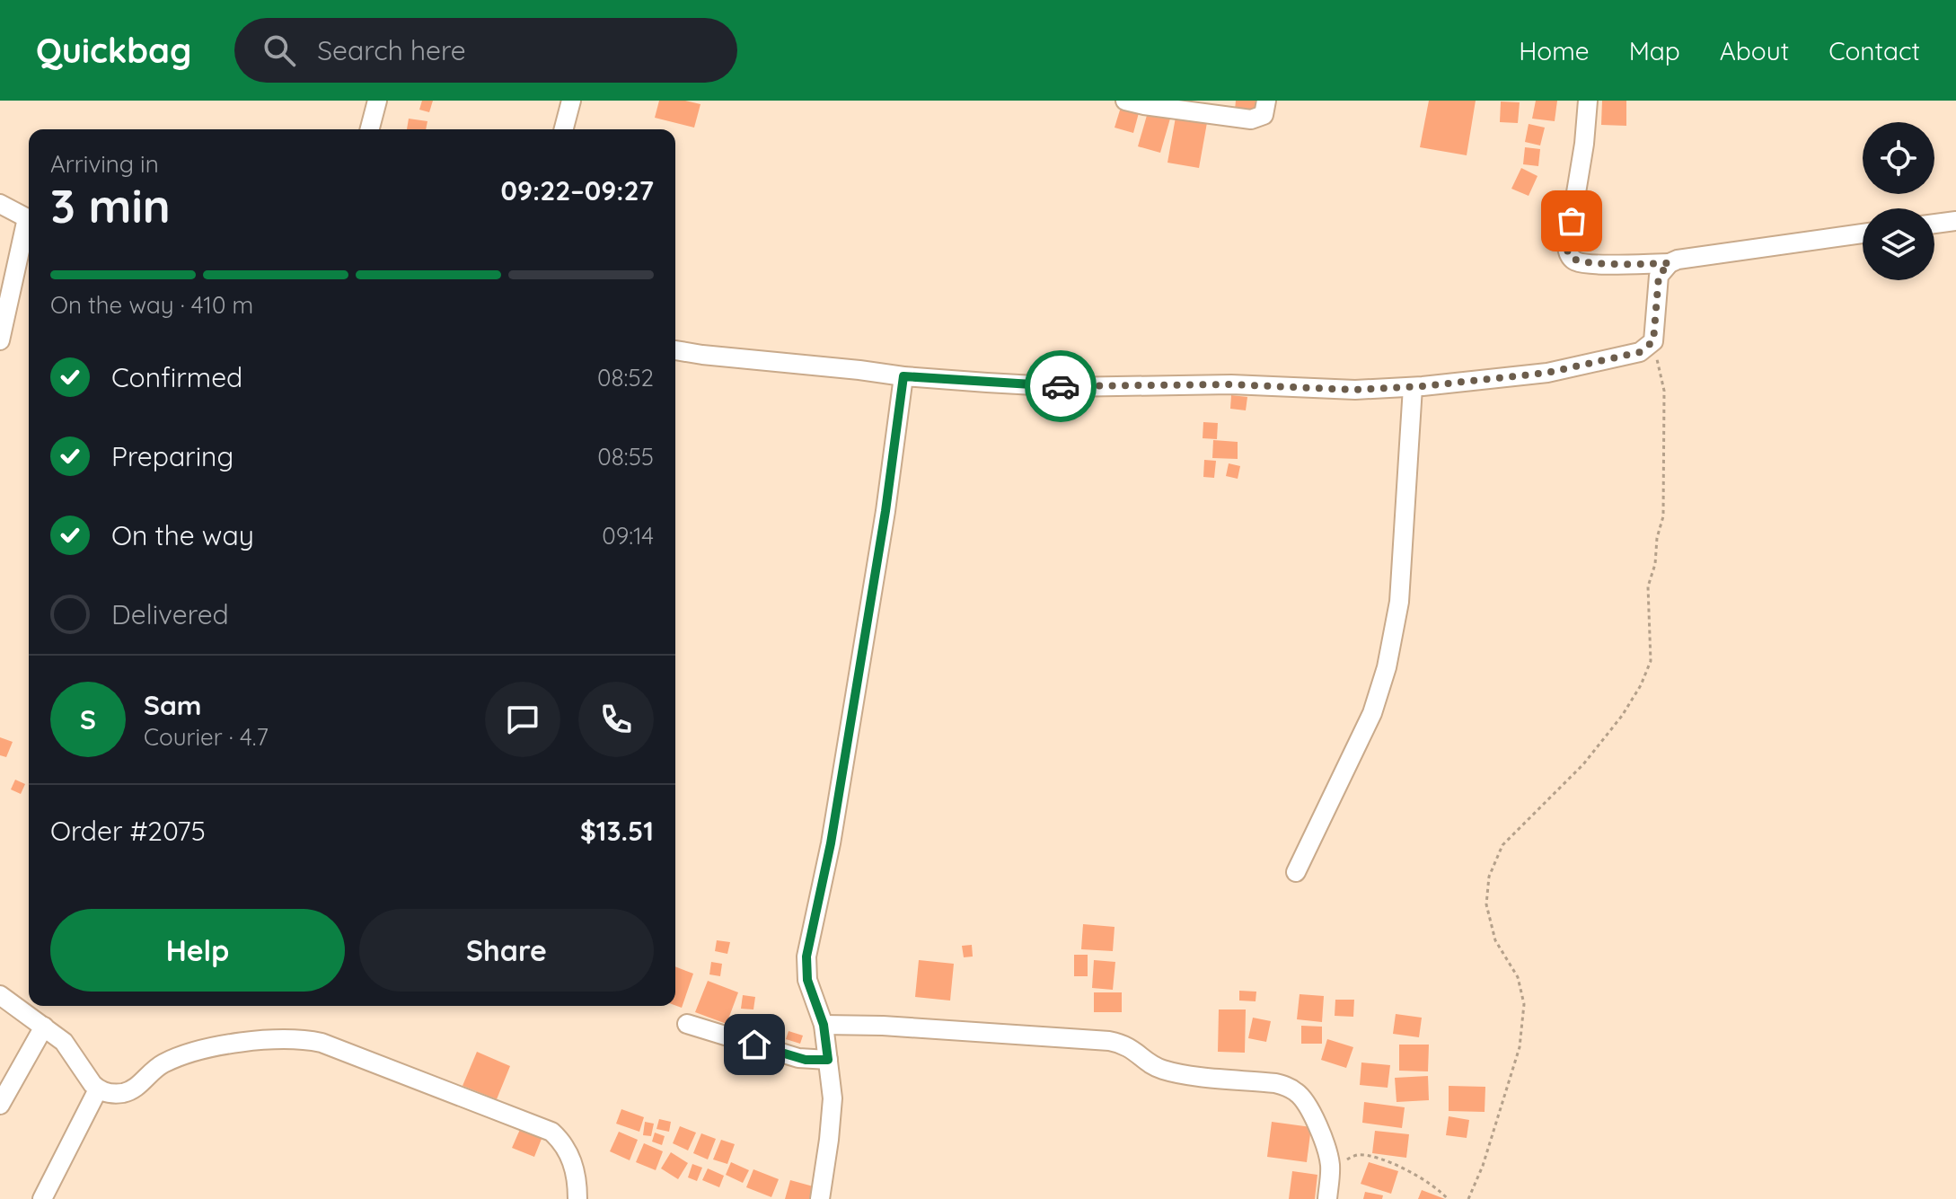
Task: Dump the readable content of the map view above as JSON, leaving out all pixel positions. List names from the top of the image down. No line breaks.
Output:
{"page":{"header":"Quickbag","search":"Search here","nav":["Home","Map","About","Contact"],"heading":["3 min","Arriving in","09:22–09:27"],"panel":["Sam","Courier · 4.7","Order #2075","$13.51"],"bar":"On the way · 410 m","list":[["Confirmed","08:52"],["Preparing","08:55"],["On the way","09:14"],"Delivered"],"round":"S","buttons":["Help","Share"]}}
